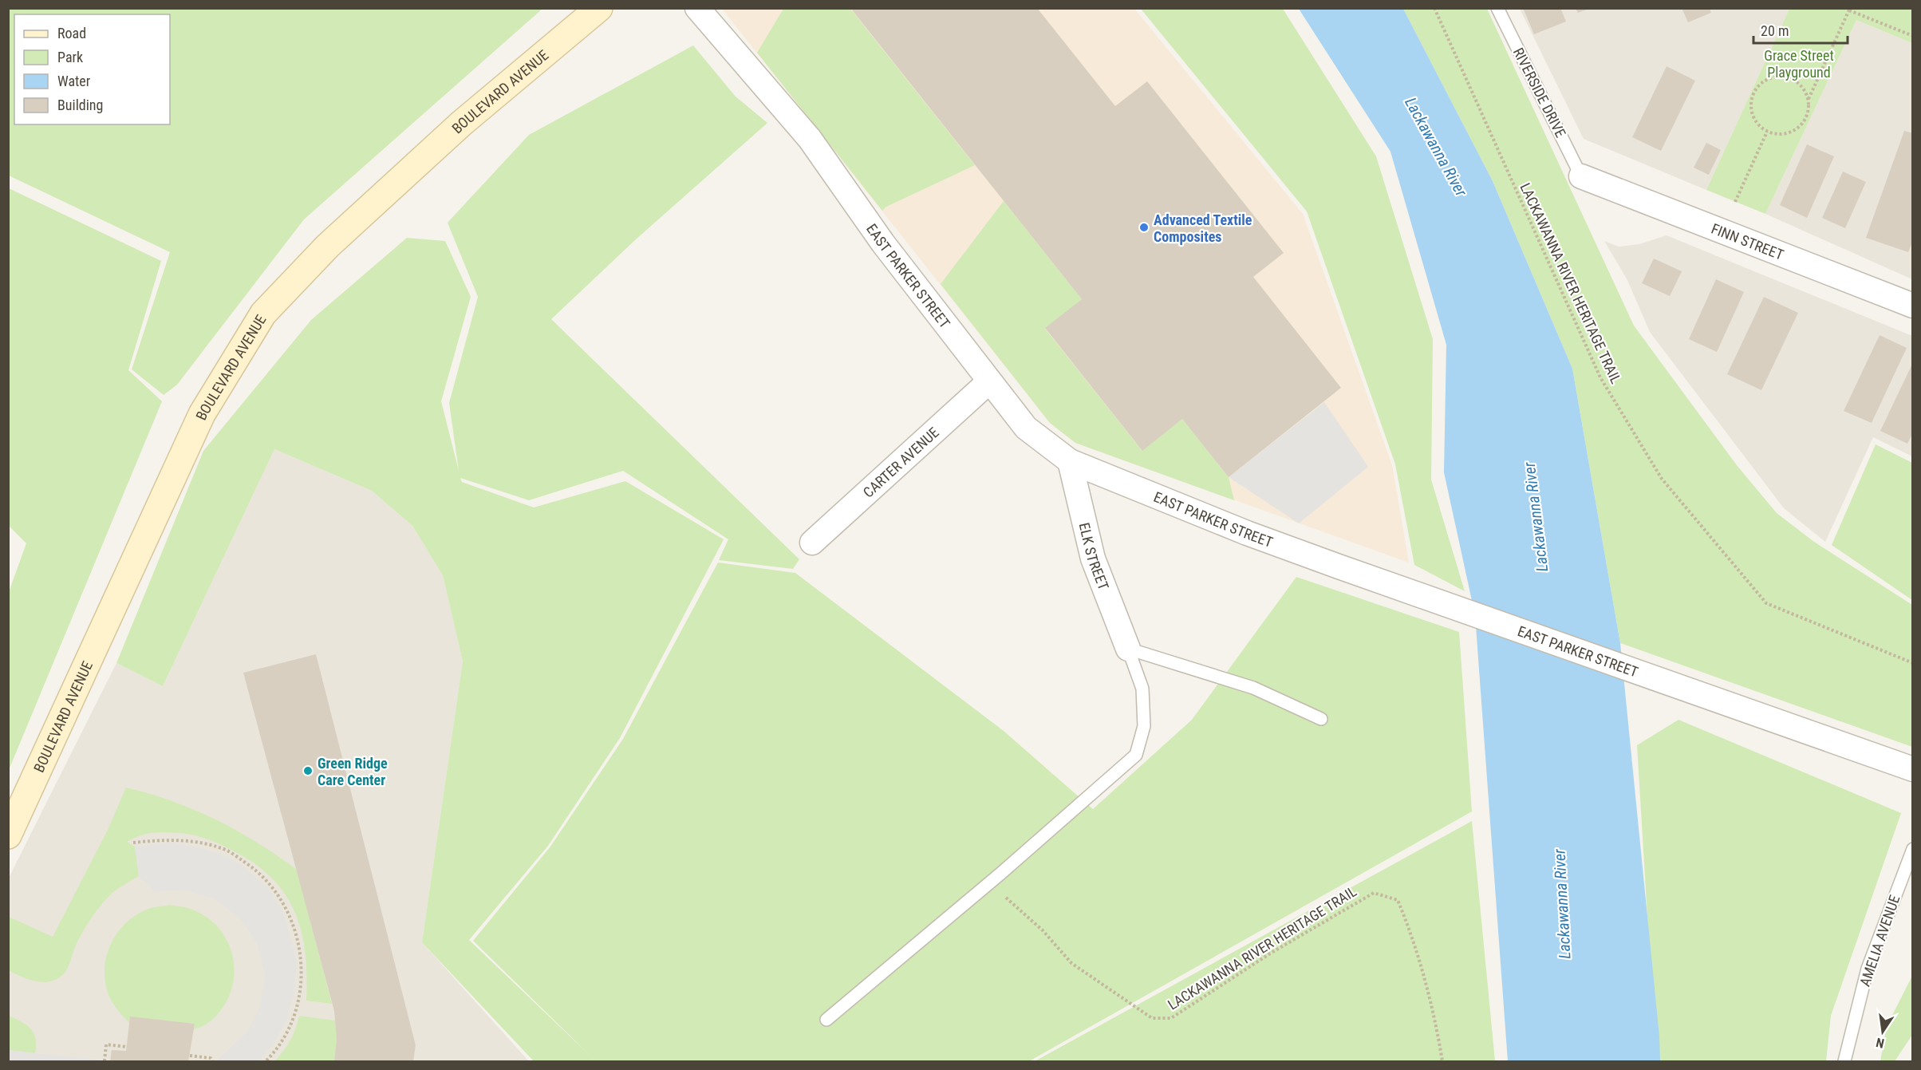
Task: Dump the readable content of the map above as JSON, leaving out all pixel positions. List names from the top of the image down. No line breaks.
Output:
{"streets":{"street":["BOULEVARD AVENUE","FINN STREET","EAST PARKER STREET","CARTER AVENUE","ELK STREET"],"lane":["RIVERSIDE DRIVE","AMELIA AVENUE"],"path":["LACKAWANNA RIVER HERITAGE TRAIL"]},"crossings":[["RIVERSIDE DRIVE","FINN STREET"],["EAST PARKER STREET","CARTER AVENUE"],["EAST PARKER STREET","ELK STREET"]],"water":["Lackawanna River"],"parks":["Grace Street Playground"],"places":["Advanced Textile Composites","Green Ridge Care Center"],"legend":["Road","Park","Water","Building"],"scale_bar":"20 m","north":"bottom"}
